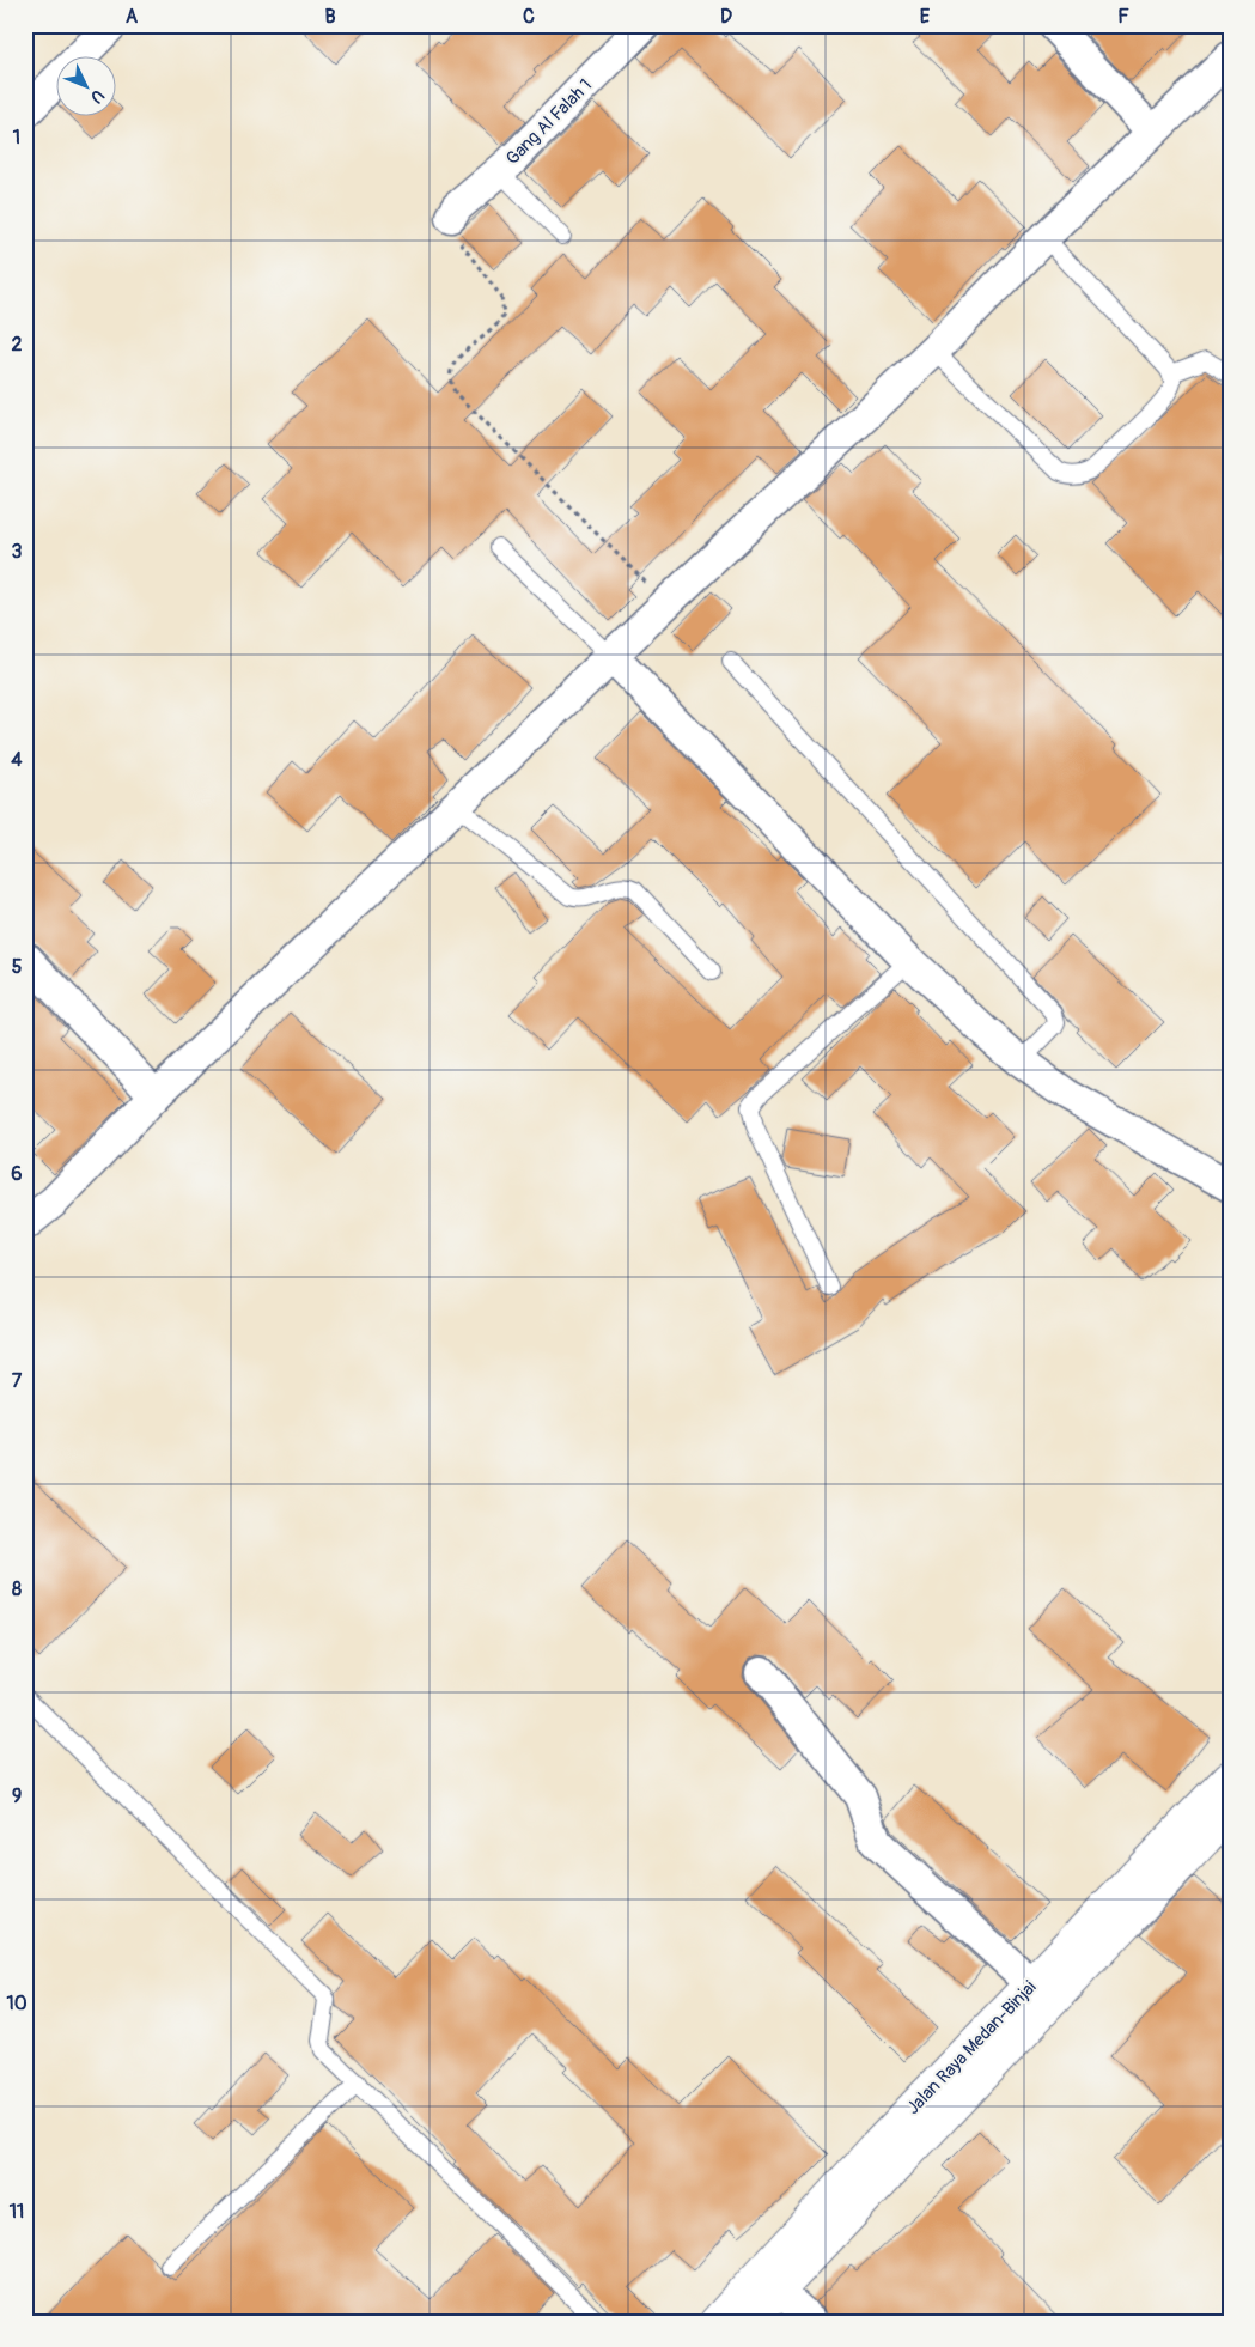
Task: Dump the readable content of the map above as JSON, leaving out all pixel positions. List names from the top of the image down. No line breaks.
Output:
{"streets":{"highway":["Jalan Raya Medan-Binjai"],"street":["Gang Al Falah 1"]},"north":"bottom right","grid":{"columns":["A","B","C","D","E","F"],"rows":["1","2","3","4","5","6","7","8","9","10","11"]}}
